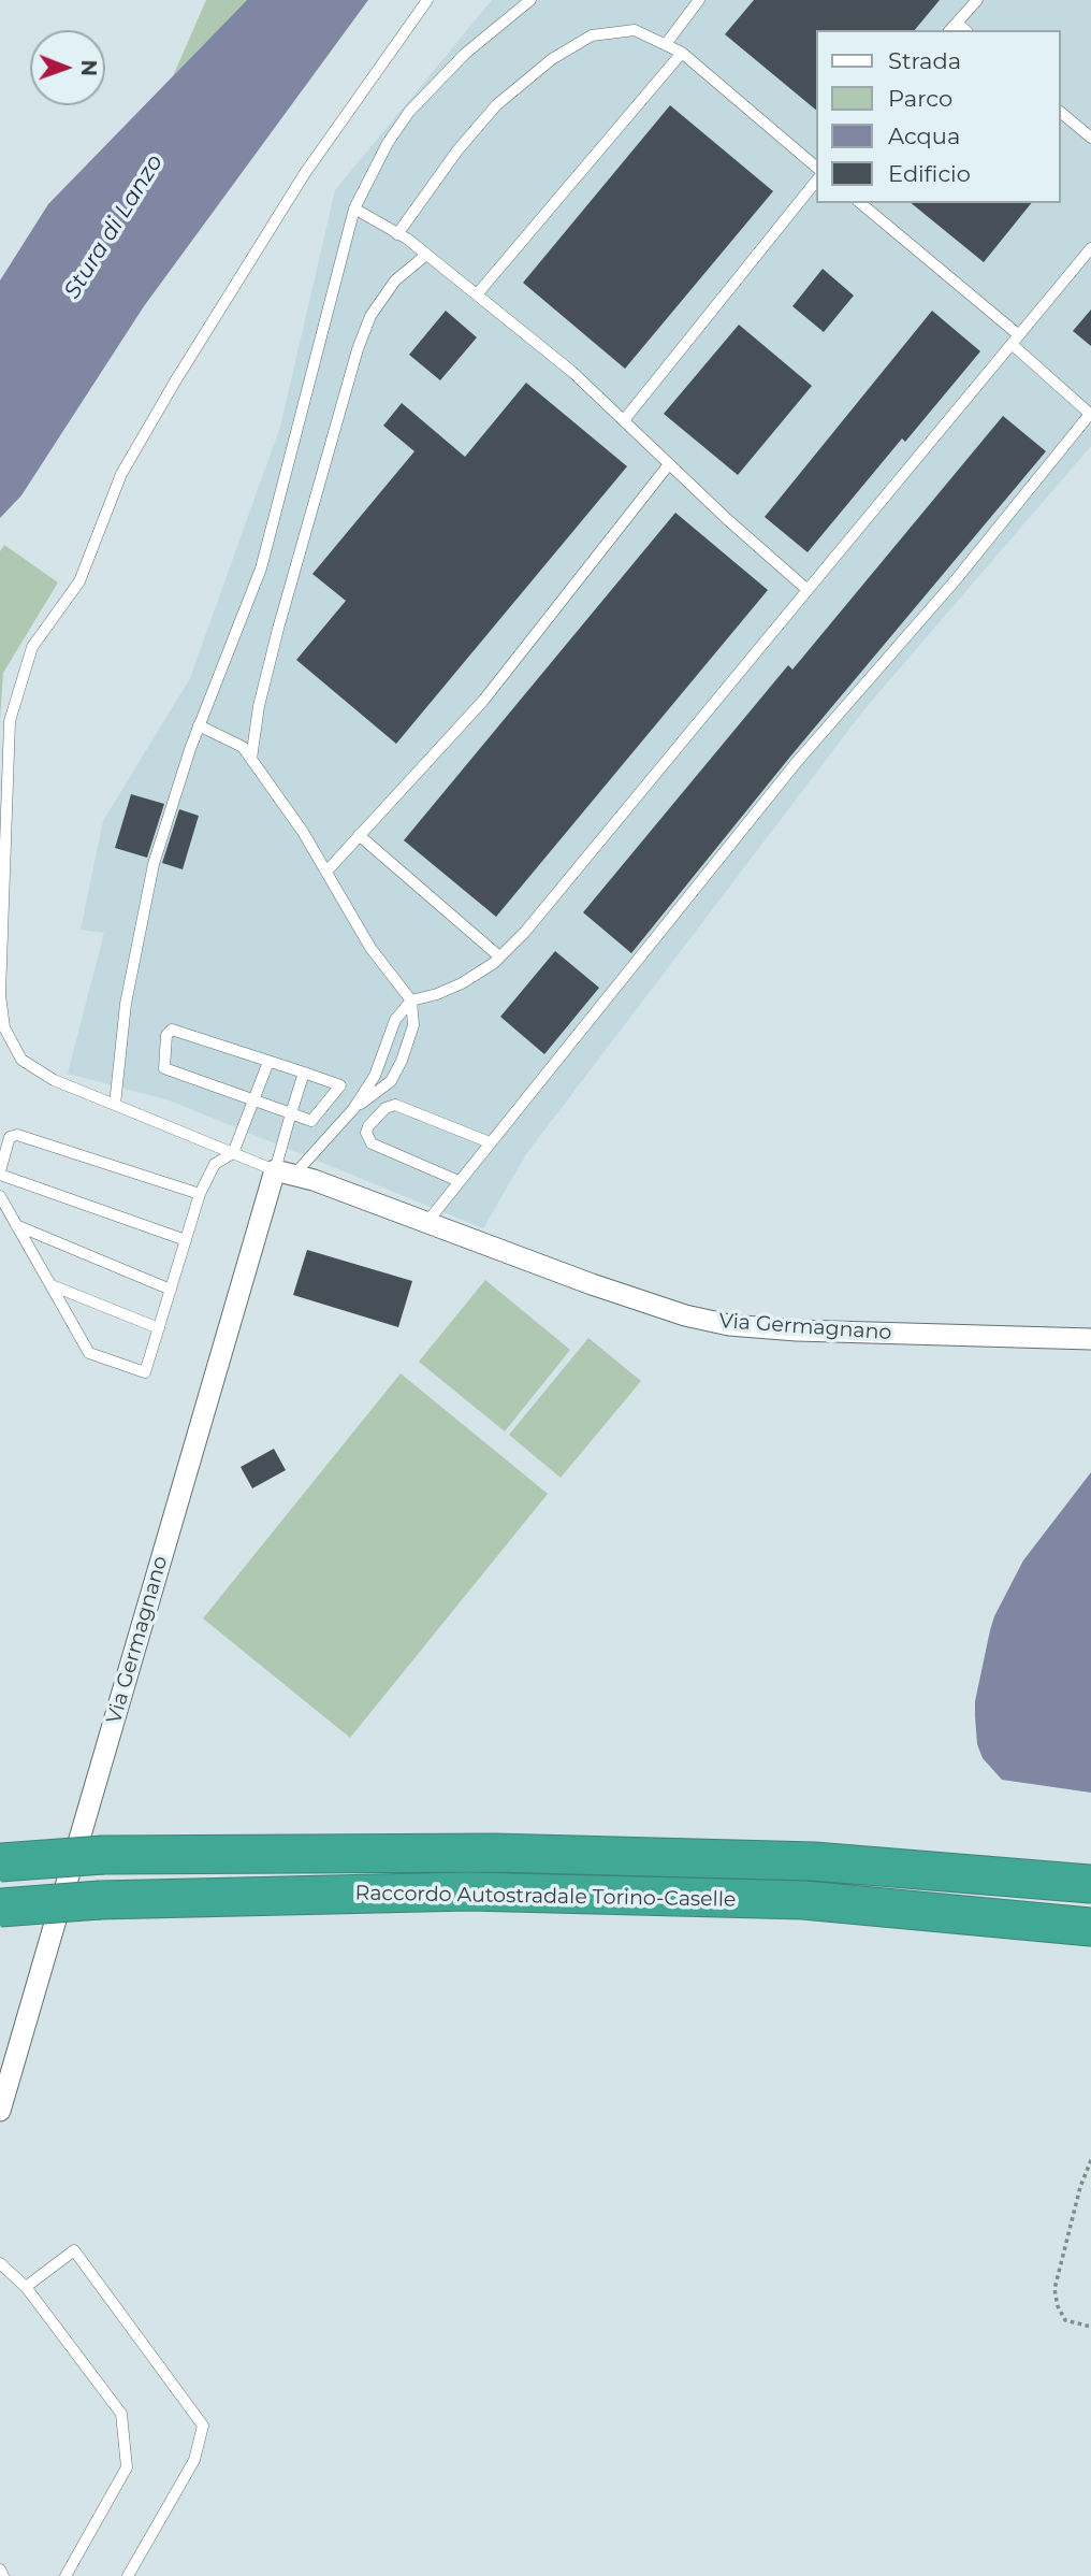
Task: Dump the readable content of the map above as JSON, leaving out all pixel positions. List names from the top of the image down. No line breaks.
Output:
{"streets":{"highway":["Raccordo Autostradale Torino-Caselle"],"street":["Via Germagnano"]},"water":["Stura di Lanzo"],"legend":["Strada","Parco","Acqua","Edificio"],"north":"right"}
